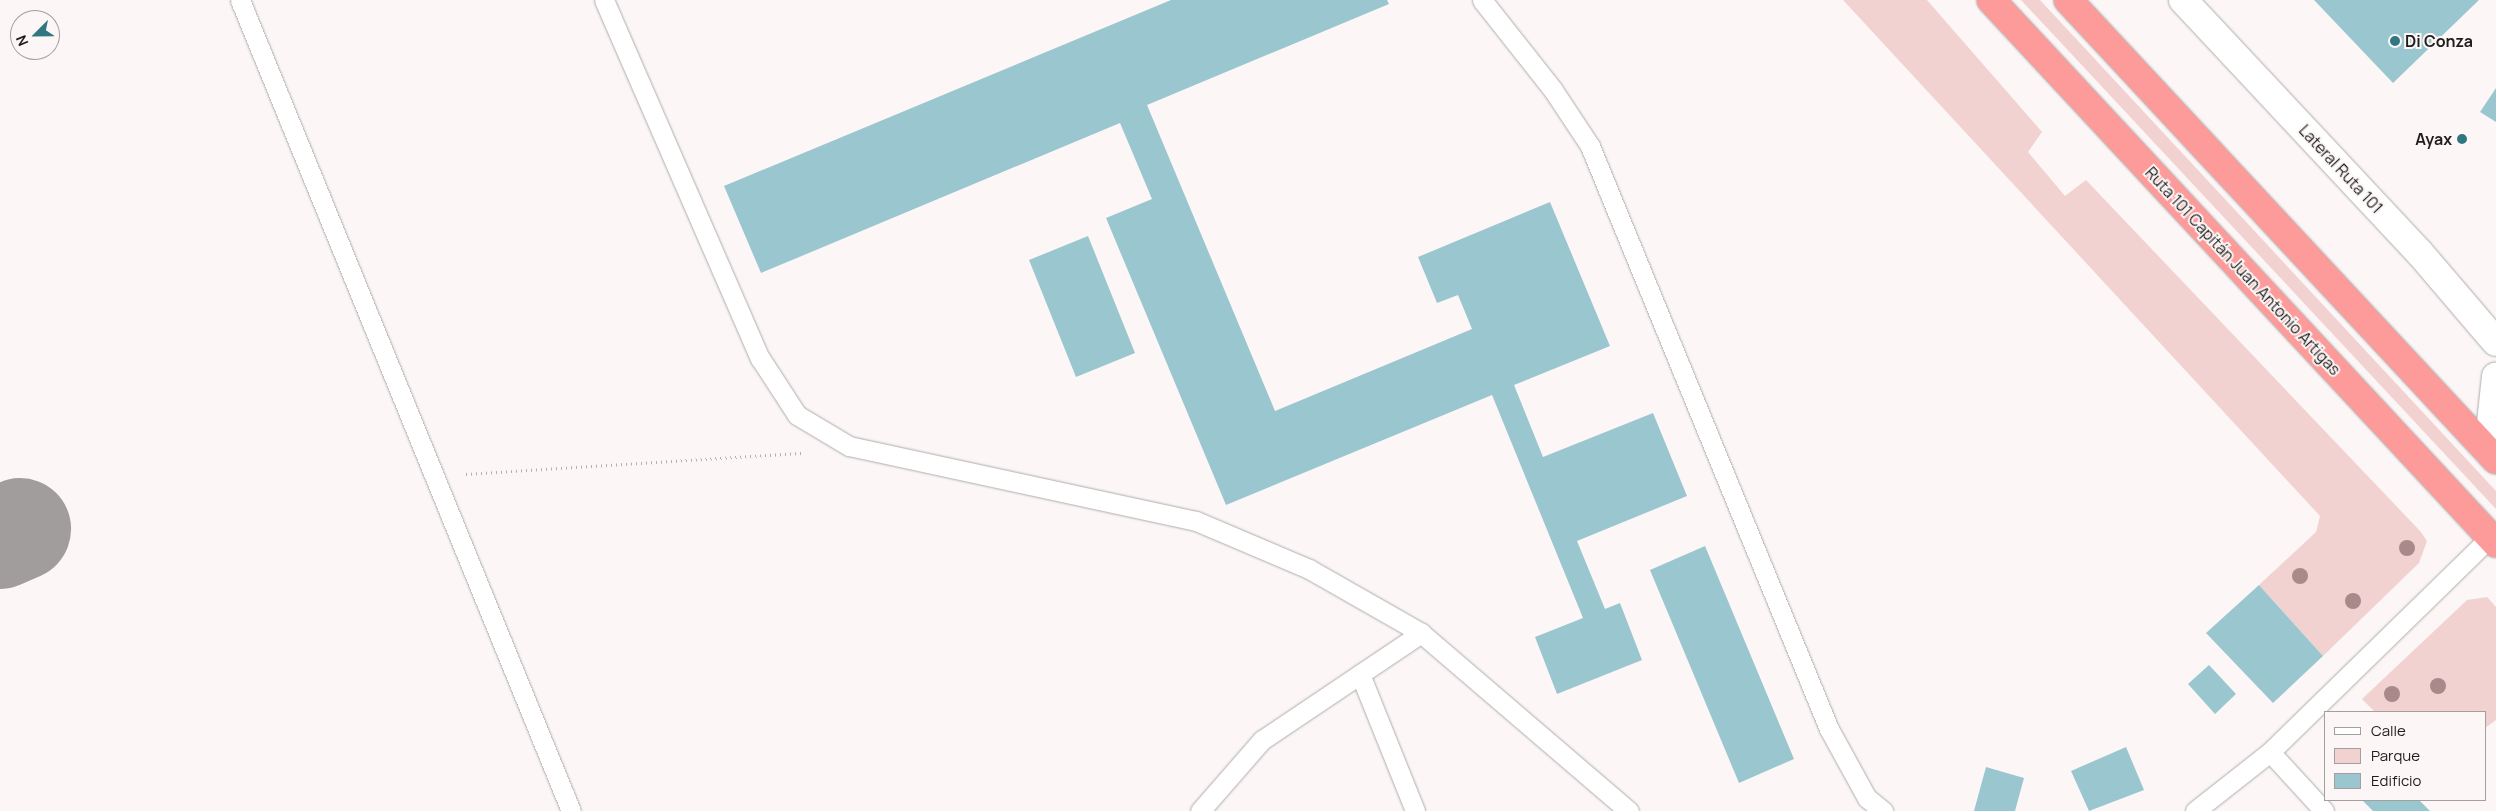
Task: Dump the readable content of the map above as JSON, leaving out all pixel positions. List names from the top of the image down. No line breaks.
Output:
{"streets":{"highway":["Ruta 101 Capitán Juan Antonio Artigas"],"street":["Lateral Ruta 101"]},"places":["Di Conza","Ayax"],"legend":["Calle","Parque","Edificio"],"north":"bottom left"}
